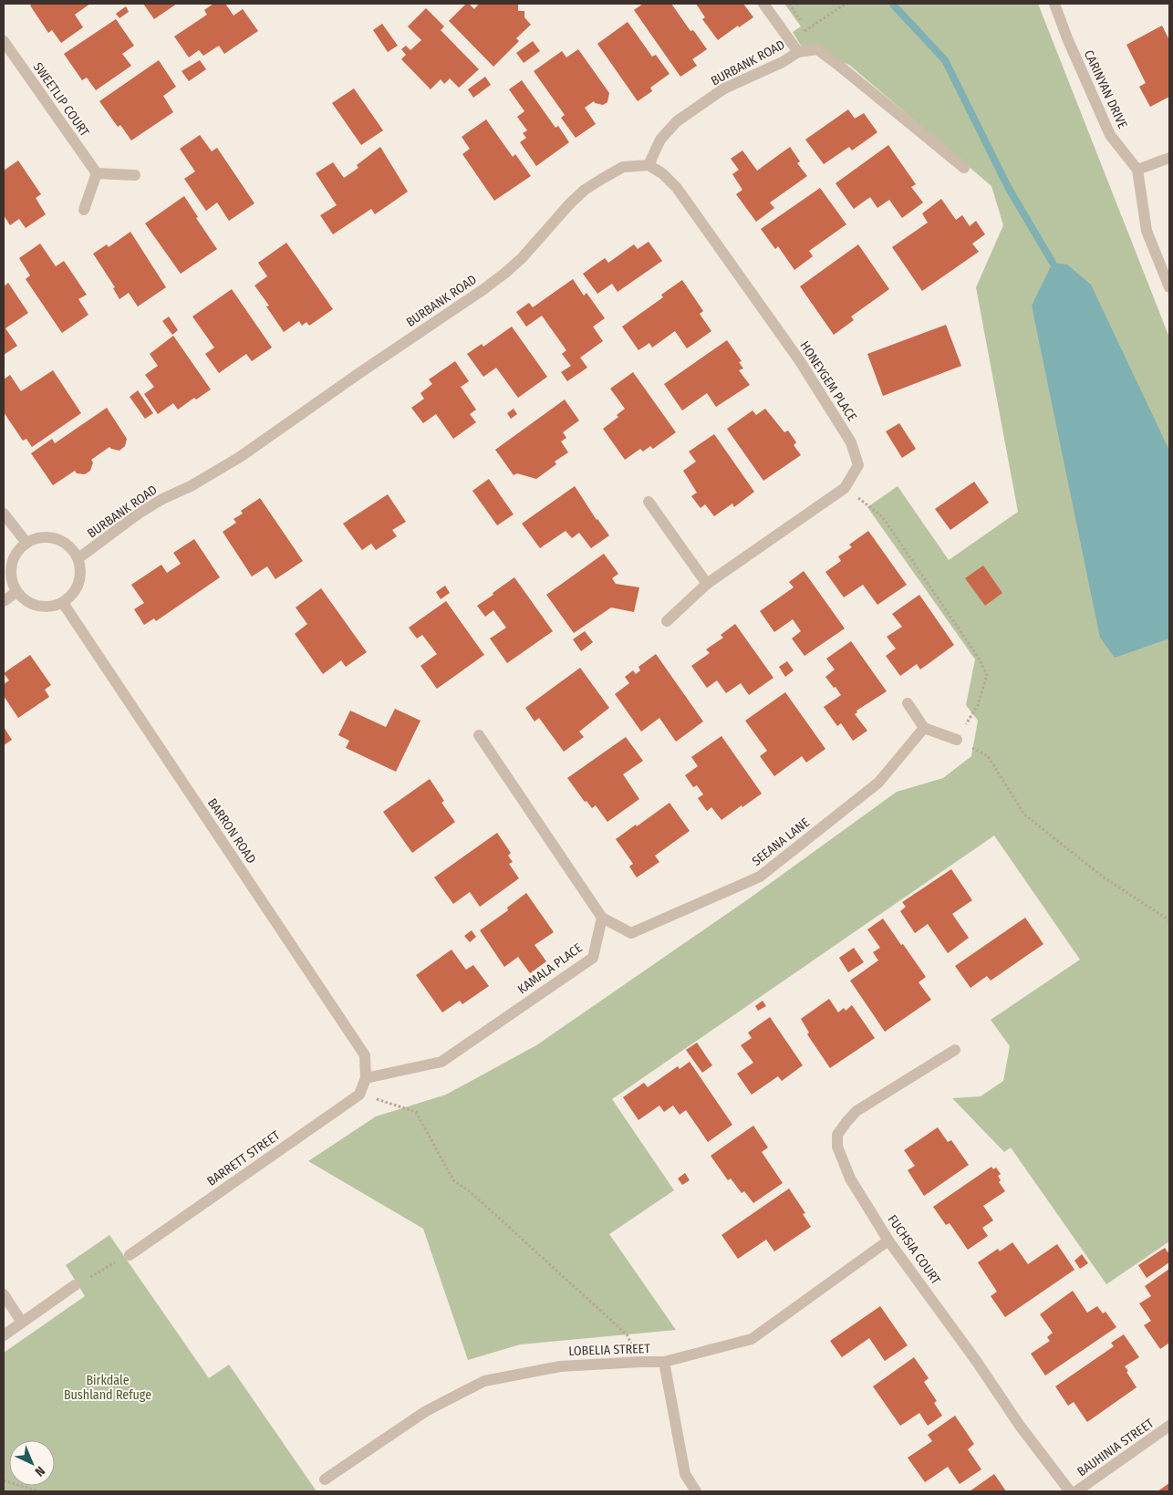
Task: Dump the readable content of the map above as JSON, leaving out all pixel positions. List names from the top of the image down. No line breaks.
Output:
{"streets":{"street":["BURBANK ROAD","CARINYAN DRIVE","SWEETLIP COURT","HONEYGEM PLACE","BARRON ROAD","SEEANA LANE","KAMALA PLACE","BARRETT STREET","FUCHSIA COURT","LOBELIA STREET","BAUHINIA STREET"]},"crossings":[["BURBANK ROAD","HONEYGEM PLACE"],["BURBANK ROAD","BARRON ROAD"],["BARRON ROAD","KAMALA PLACE"],["SEEANA LANE","KAMALA PLACE"],["FUCHSIA COURT","LOBELIA STREET"]],"parks":["Birkdale Bushland Refuge"],"north":"bottom right"}
